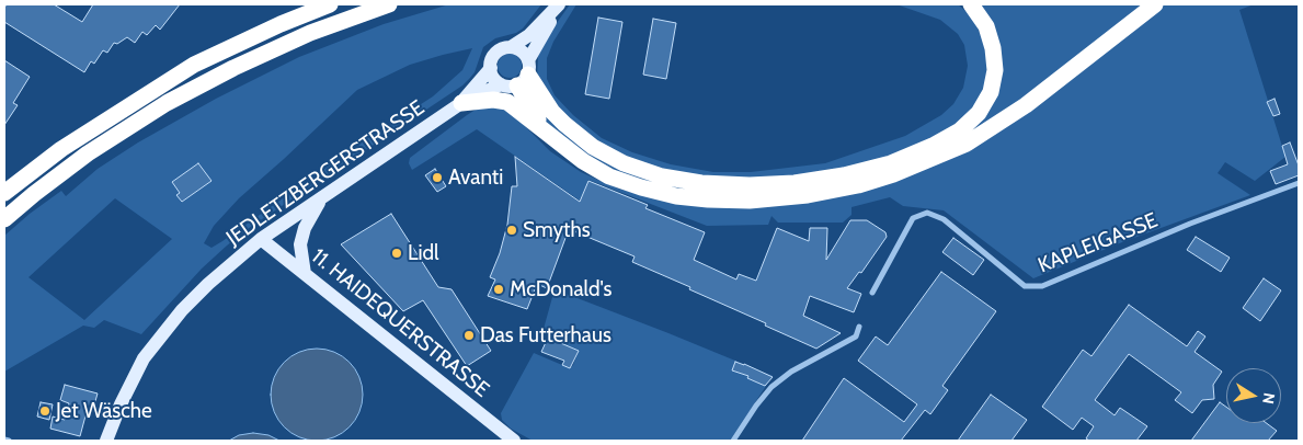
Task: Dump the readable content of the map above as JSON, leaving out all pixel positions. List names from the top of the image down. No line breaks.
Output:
{"streets":{"main road":["JEDLETZBERGERSTRASSE","11. HAIDEQUERSTRASSE"],"street":["KAPLEIGASSE"]},"crossings":[["JEDLETZBERGERSTRASSE","11. HAIDEQUERSTRASSE"]],"places":["Avanti","Smyths","Lidl","McDonald's","Das Futterhaus","Jet Wäsche"],"north":"right"}
